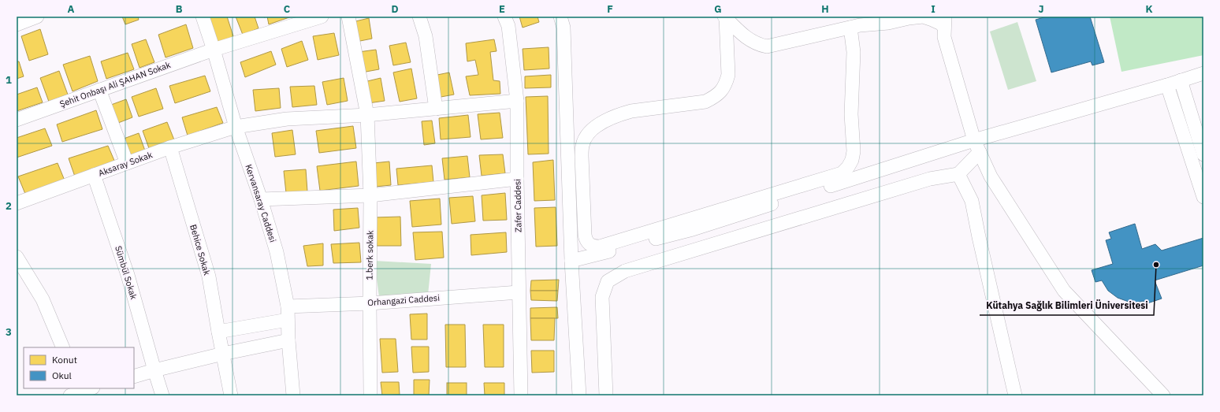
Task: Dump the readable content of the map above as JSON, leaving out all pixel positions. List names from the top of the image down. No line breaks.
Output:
{"streets":{"street":["Şehit Onbaşı Ali ŞAHAN Sokak","Aksaray Sokak","Kervansaray Caddesi","Zafer Caddesi","Behice Sokak","1.berk sokak","Sümbül Sokak","Orhangazi Caddesi"]},"crossings":[["Şehit Onbaşı Ali ŞAHAN Sokak","Kervansaray Caddesi"],["Aksaray Sokak","Kervansaray Caddesi"],["Aksaray Sokak","Zafer Caddesi"],["Aksaray Sokak","Behice Sokak"],["Aksaray Sokak","1.berk sokak"],["Aksaray Sokak","Sümbül Sokak"],["Kervansaray Caddesi","Orhangazi Caddesi"],["Zafer Caddesi","Orhangazi Caddesi"],["Behice Sokak","Orhangazi Caddesi"],["1.berk sokak","Orhangazi Caddesi"]],"places":["Kütahya Sağlık Bilimleri Üniversitesi"],"legend":["Konut","Okul"],"grid":{"columns":["A","B","C","D","E","F","G","H","I","J","K"],"rows":["1","2","3"]}}
